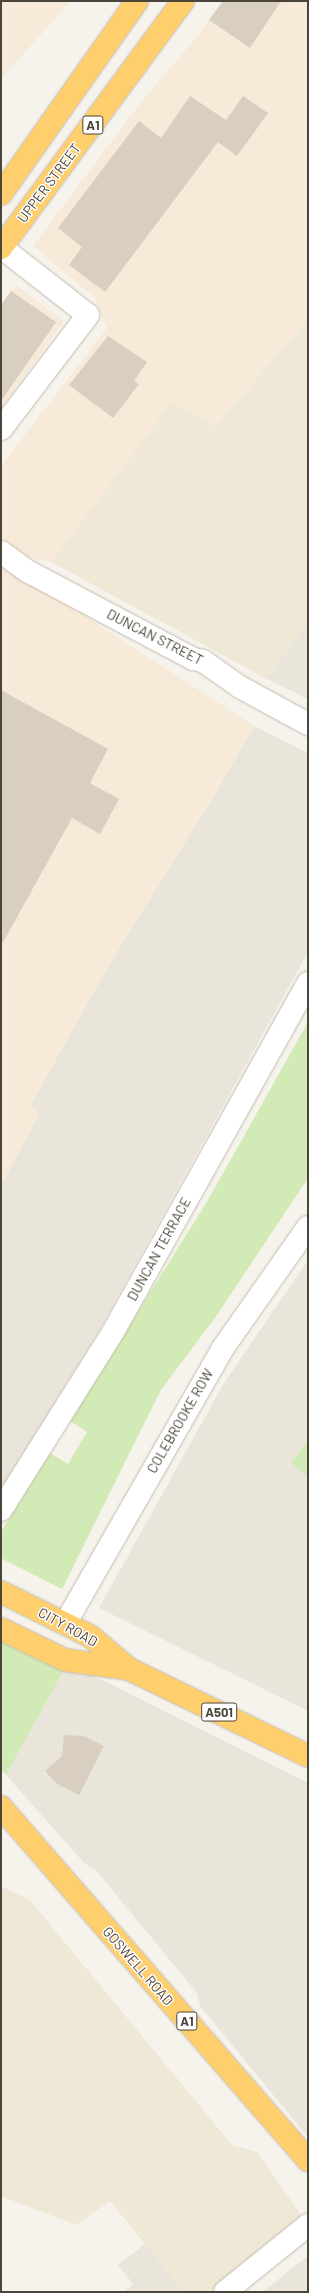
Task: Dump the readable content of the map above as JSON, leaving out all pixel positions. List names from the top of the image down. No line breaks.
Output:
{"streets":{"highway":["A1","UPPER STREET","CITY ROAD","A501","GOSWELL ROAD"],"street":["DUNCAN STREET","DUNCAN TERRACE","COLEBROOKE ROW"]},"crossings":[["COLEBROOKE ROW","CITY ROAD"]]}
